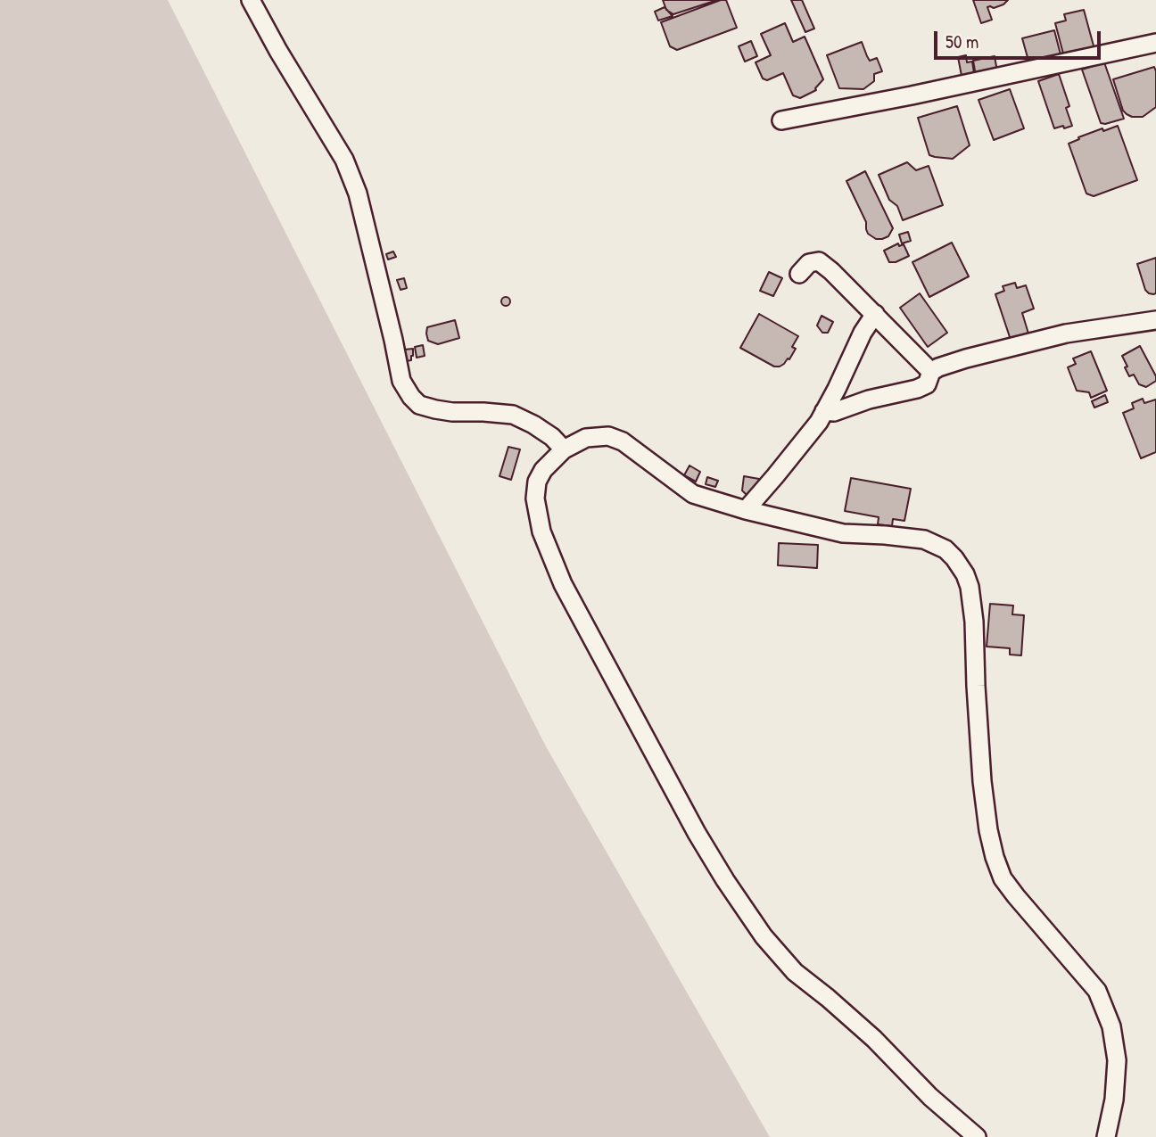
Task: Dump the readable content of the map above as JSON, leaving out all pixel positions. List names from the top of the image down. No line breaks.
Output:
{"scale_bar":"50 m"}
